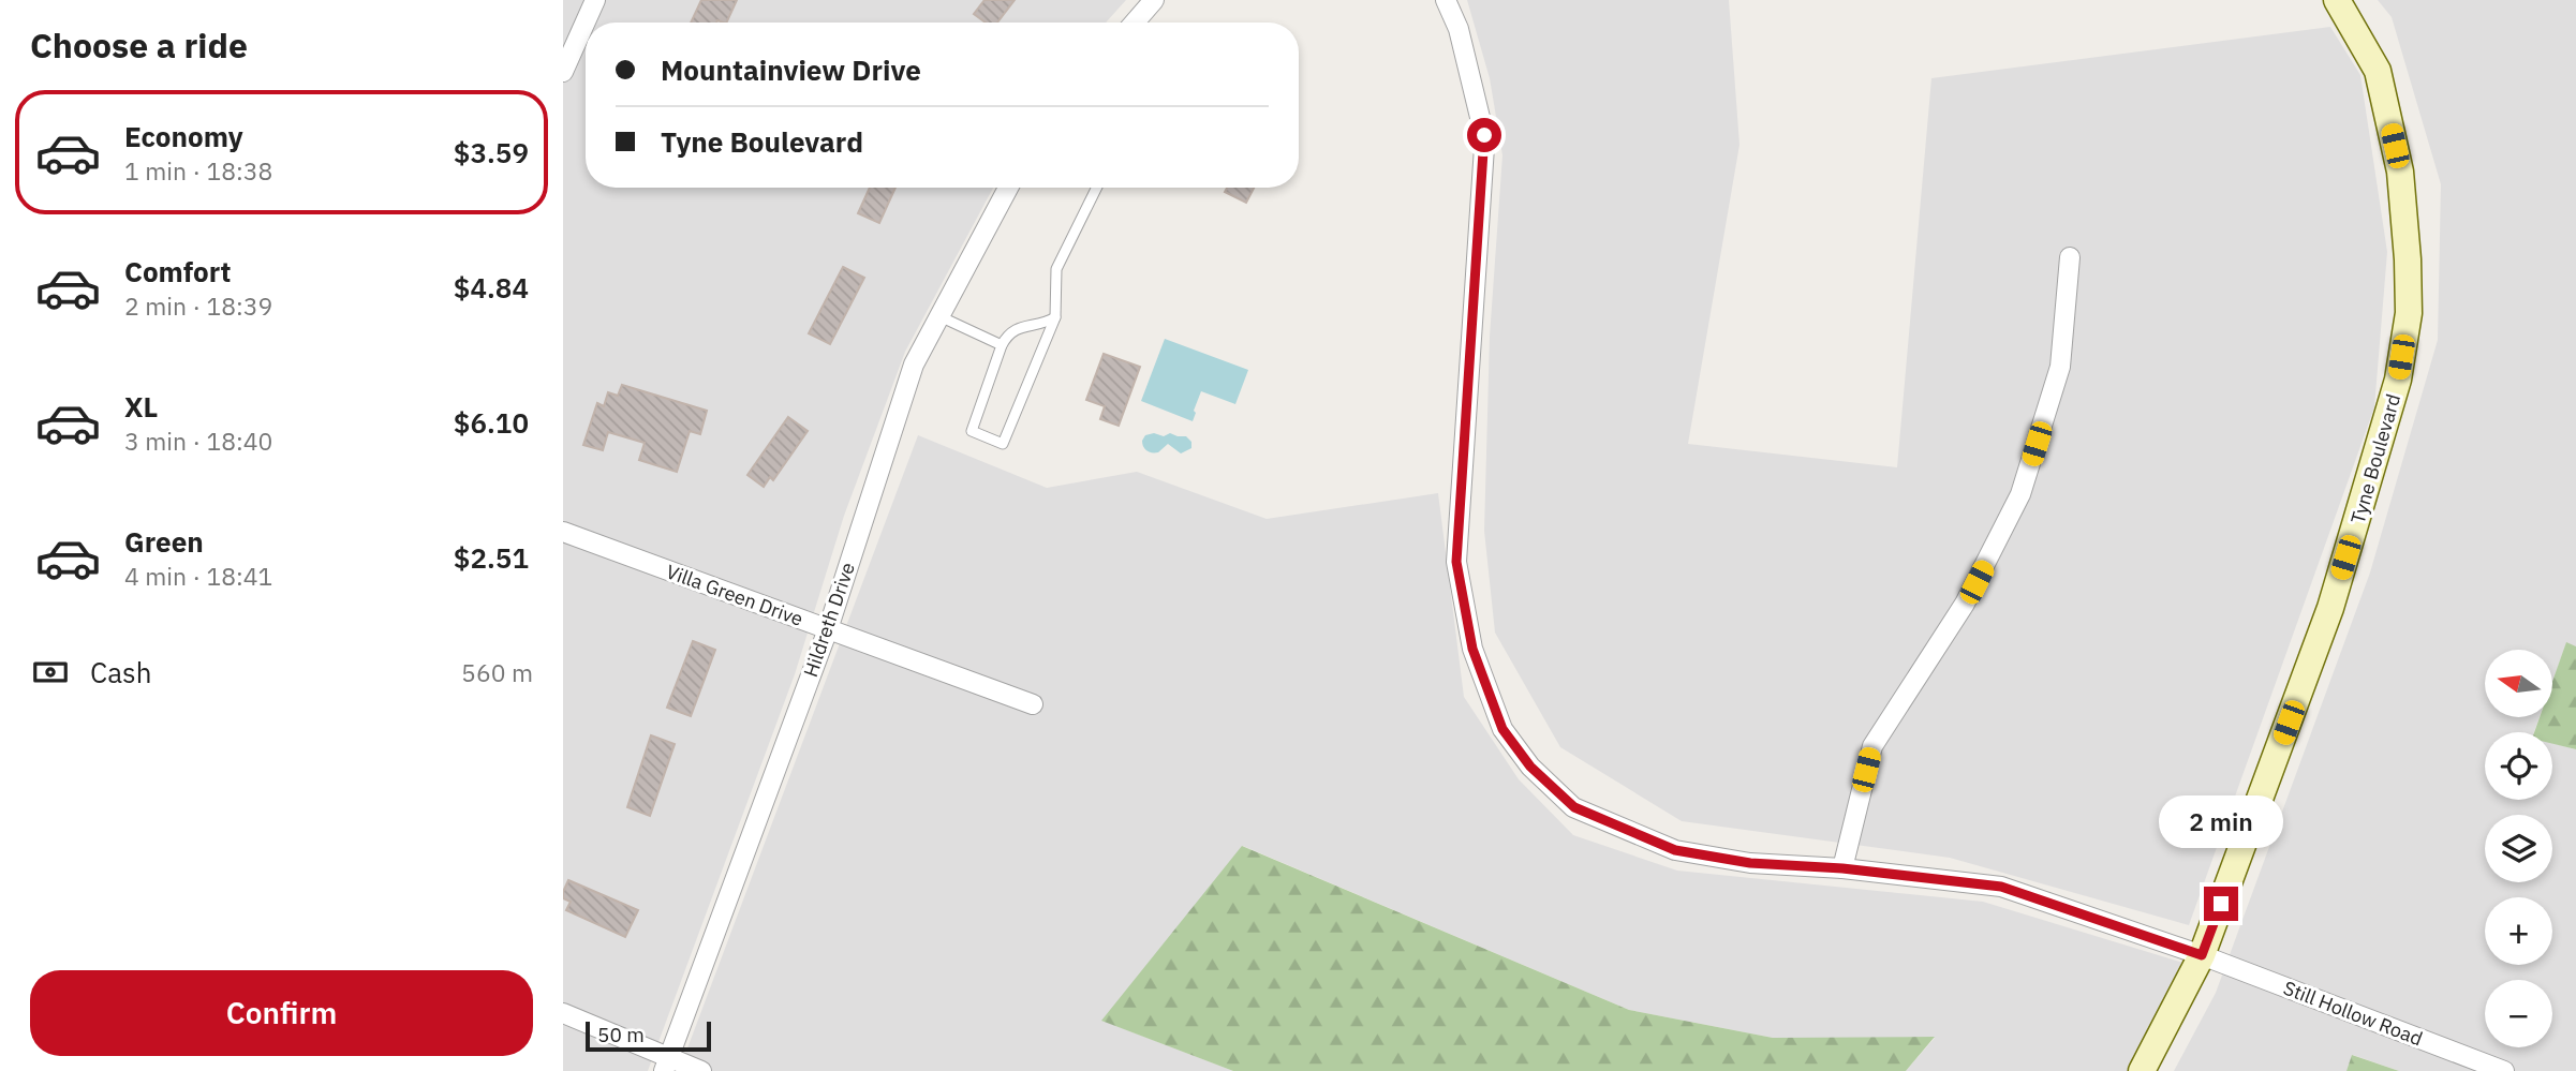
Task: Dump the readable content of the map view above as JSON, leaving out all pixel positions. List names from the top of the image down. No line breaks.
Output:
{"streets":{"street":["Tyne Boulevard","Villa Green Drive","Hildreth Drive","Still Hollow Road"]},"crossings":[["Tyne Boulevard","Still Hollow Road"],["Villa Green Drive","Hildreth Drive"]],"scale_bar":"50 m","north":"left","page":{"heading":"Choose a ride","banner":["Mountainview Drive","Tyne Boulevard"],"list":[{"name":"Economy","note":"1 min · 18:38","value":"$3.59"},{"name":"Comfort","note":"2 min · 18:39","value":"$4.84"},{"name":"XL","note":"3 min · 18:40","value":"$6.10"},{"name":"Green","note":"4 min · 18:41","value":"$2.51"}],"pay":["Cash","560 m"],"map_buttons":["+","−"],"bubble":"2 min","buttons":"Confirm","scale":"50 m"}}
